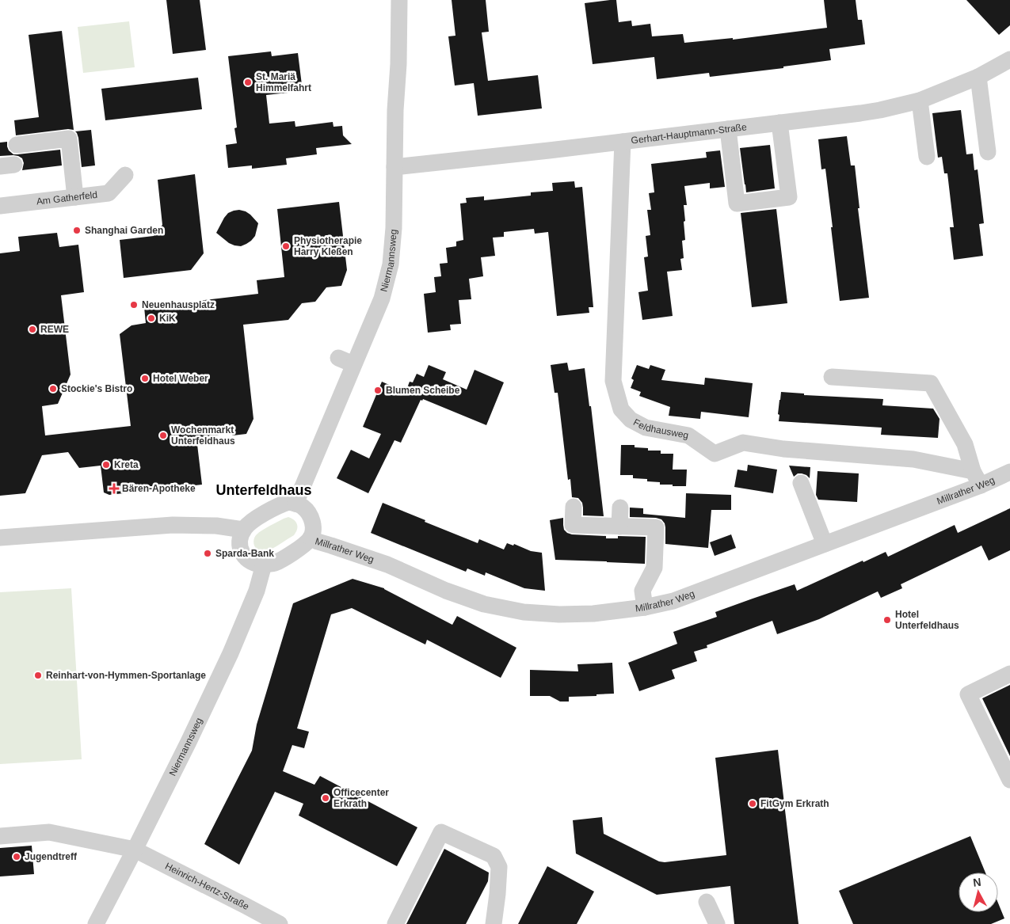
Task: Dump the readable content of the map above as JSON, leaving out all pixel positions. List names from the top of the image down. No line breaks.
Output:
{"streets":{"street":["Gerhart-Hauptmann-Straße","Am Gatherfeld","Niermannsweg","Feldhausweg","Millrather Weg","Heinrich-Hertz-Straße"]},"crossings":[["Gerhart-Hauptmann-Straße","Niermannsweg"],["Gerhart-Hauptmann-Straße","Feldhausweg"],["Niermannsweg","Millrather Weg"],["Niermannsweg","Heinrich-Hertz-Straße"],["Feldhausweg","Millrather Weg"]],"districts":["Unterfeldhaus"],"places":{"other":["St. Mariä Himmelfahrt","Shanghai Garden","Physiotherapie Harry Kleßen","Neuenhausplatz","KiK","REWE","Hotel Weber","Stockie's Bistro","Blumen Scheibe","Wochenmarkt Unterfeldhaus","Kreta","Sparda-Bank","Hotel Unterfeldhaus","Reinhart-von-Hymmen-Sportanlage","Officecenter Erkrath","FitGym Erkrath","Jugendtreff"],"health":["Bären-Apotheke"]},"north":"top"}
